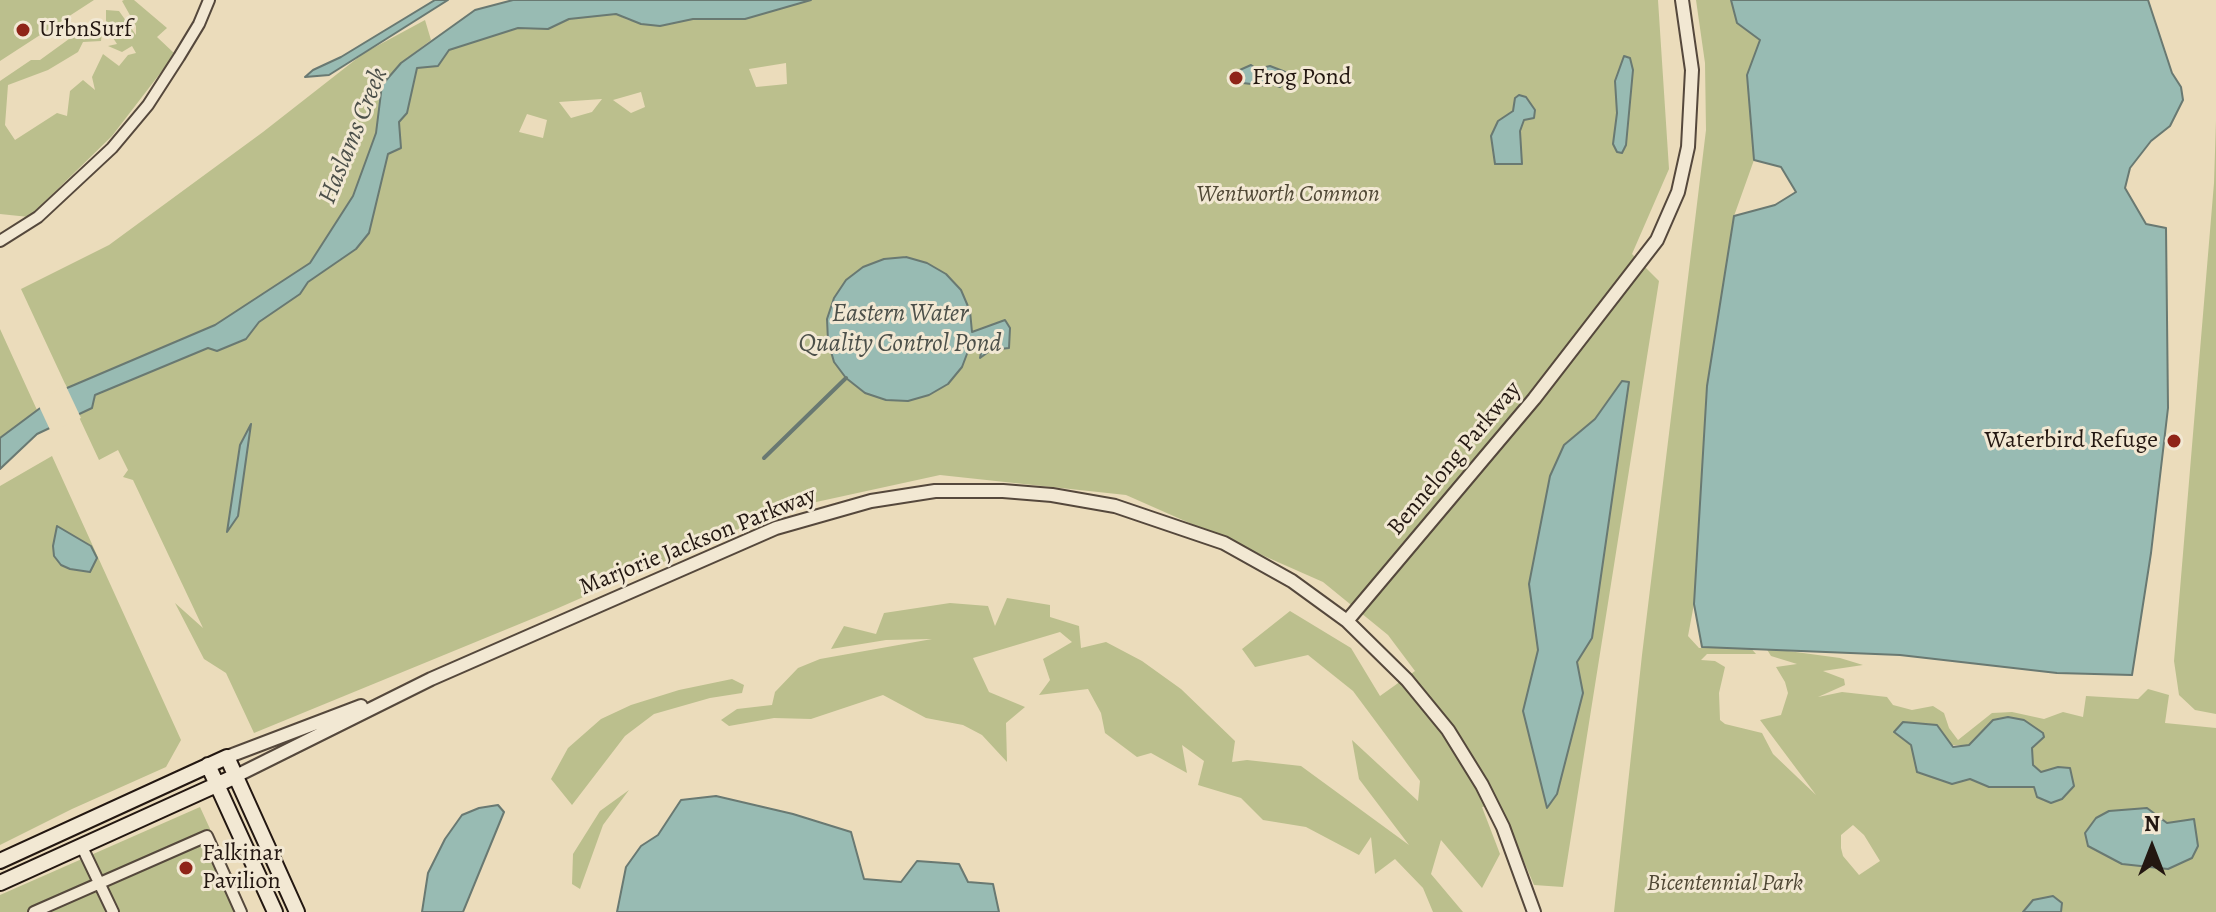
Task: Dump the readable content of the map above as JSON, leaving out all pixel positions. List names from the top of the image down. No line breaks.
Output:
{"streets":{"street":["Bennelong Parkway","Marjorie Jackson Parkway"]},"crossings":[["Bennelong Parkway","Marjorie Jackson Parkway"]],"water":["Haslams Creek","Eastern Water Quality Control Pond"],"parks":["Wentworth Common","Bicentennial Park"],"places":["UrbnSurf","Frog Pond","Waterbird Refuge","Falkinar Pavilion"],"north":"top"}
